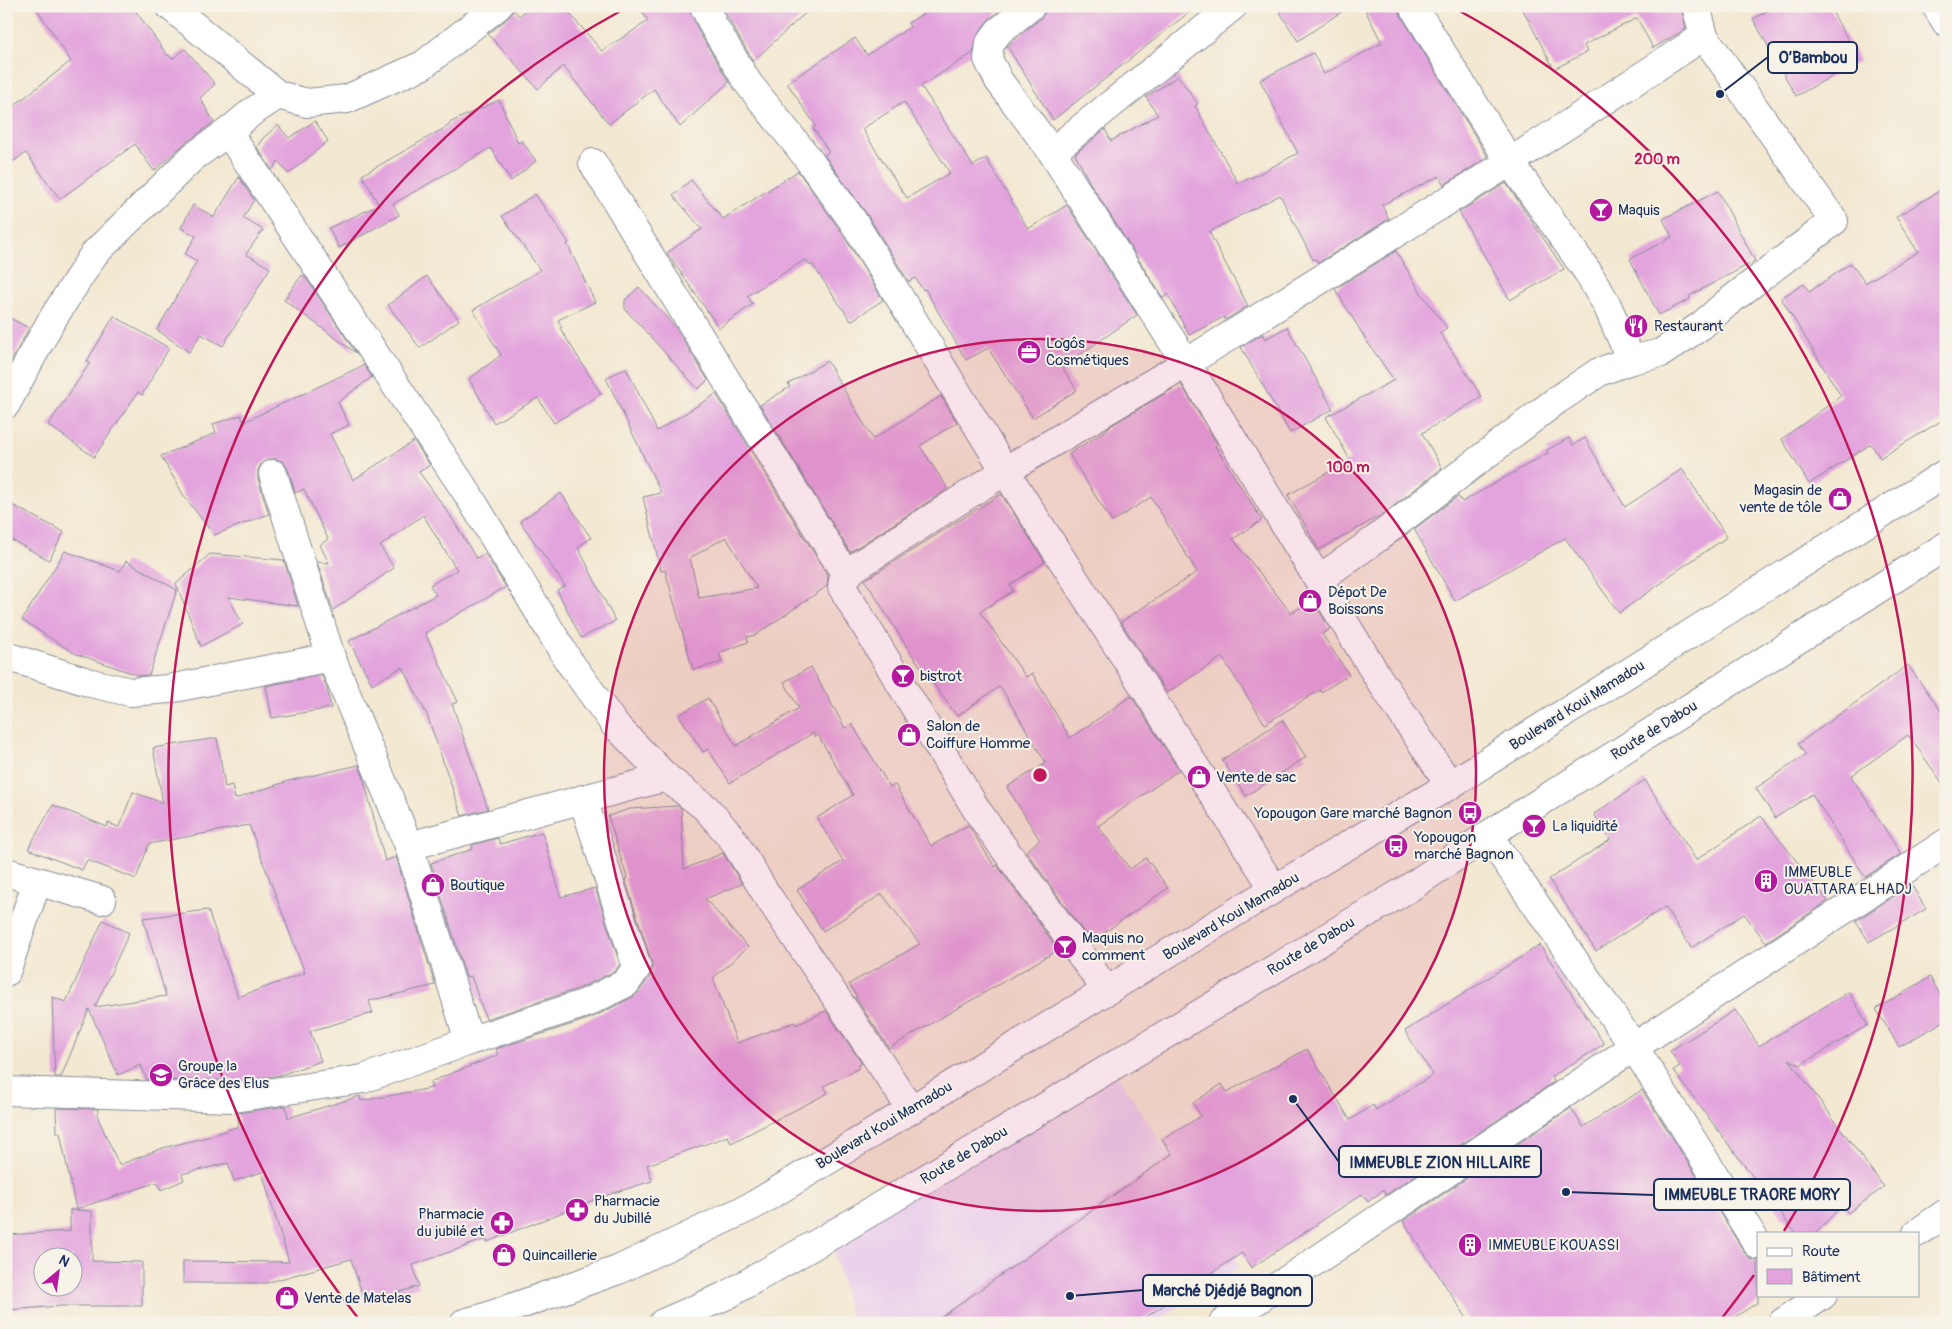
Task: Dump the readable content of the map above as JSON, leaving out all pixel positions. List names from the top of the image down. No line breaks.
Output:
{"streets":{"street":["Boulevard Koui Mamadou","Route de Dabou"]},"places":{"other":["O’Bambou","IMMEUBLE ZION HILLAIRE","IMMEUBLE TRAORE MORY","Marché Djédjé Bagnon"],"bar":["Maquis","bistrot","La liquidité","Maquis no comment"],"restaurant":["Restaurant"],"office":["Logôs Cosmétiques"],"shop":["Magasin de vente de tôle","Dépot De Boissons","Salon de Coiffure Homme","Vente de sac","Boutique","Quincaillerie","Vente de Matelas"],"bus stop":["Yopougon Gare marché Bagnon","Yopougon marché Bagnon"],"building":["IMMEUBLE OUATTARA ELHADJ","IMMEUBLE KOUASSI"],"school or university":["Groupe la Grâce des Elus"],"pharmacy":["Pharmacie du Jubillé","Pharmacie du jubilé et"]},"legend":["Route","Bâtiment"],"north":"top right","rings":["200 m","100 m"]}
